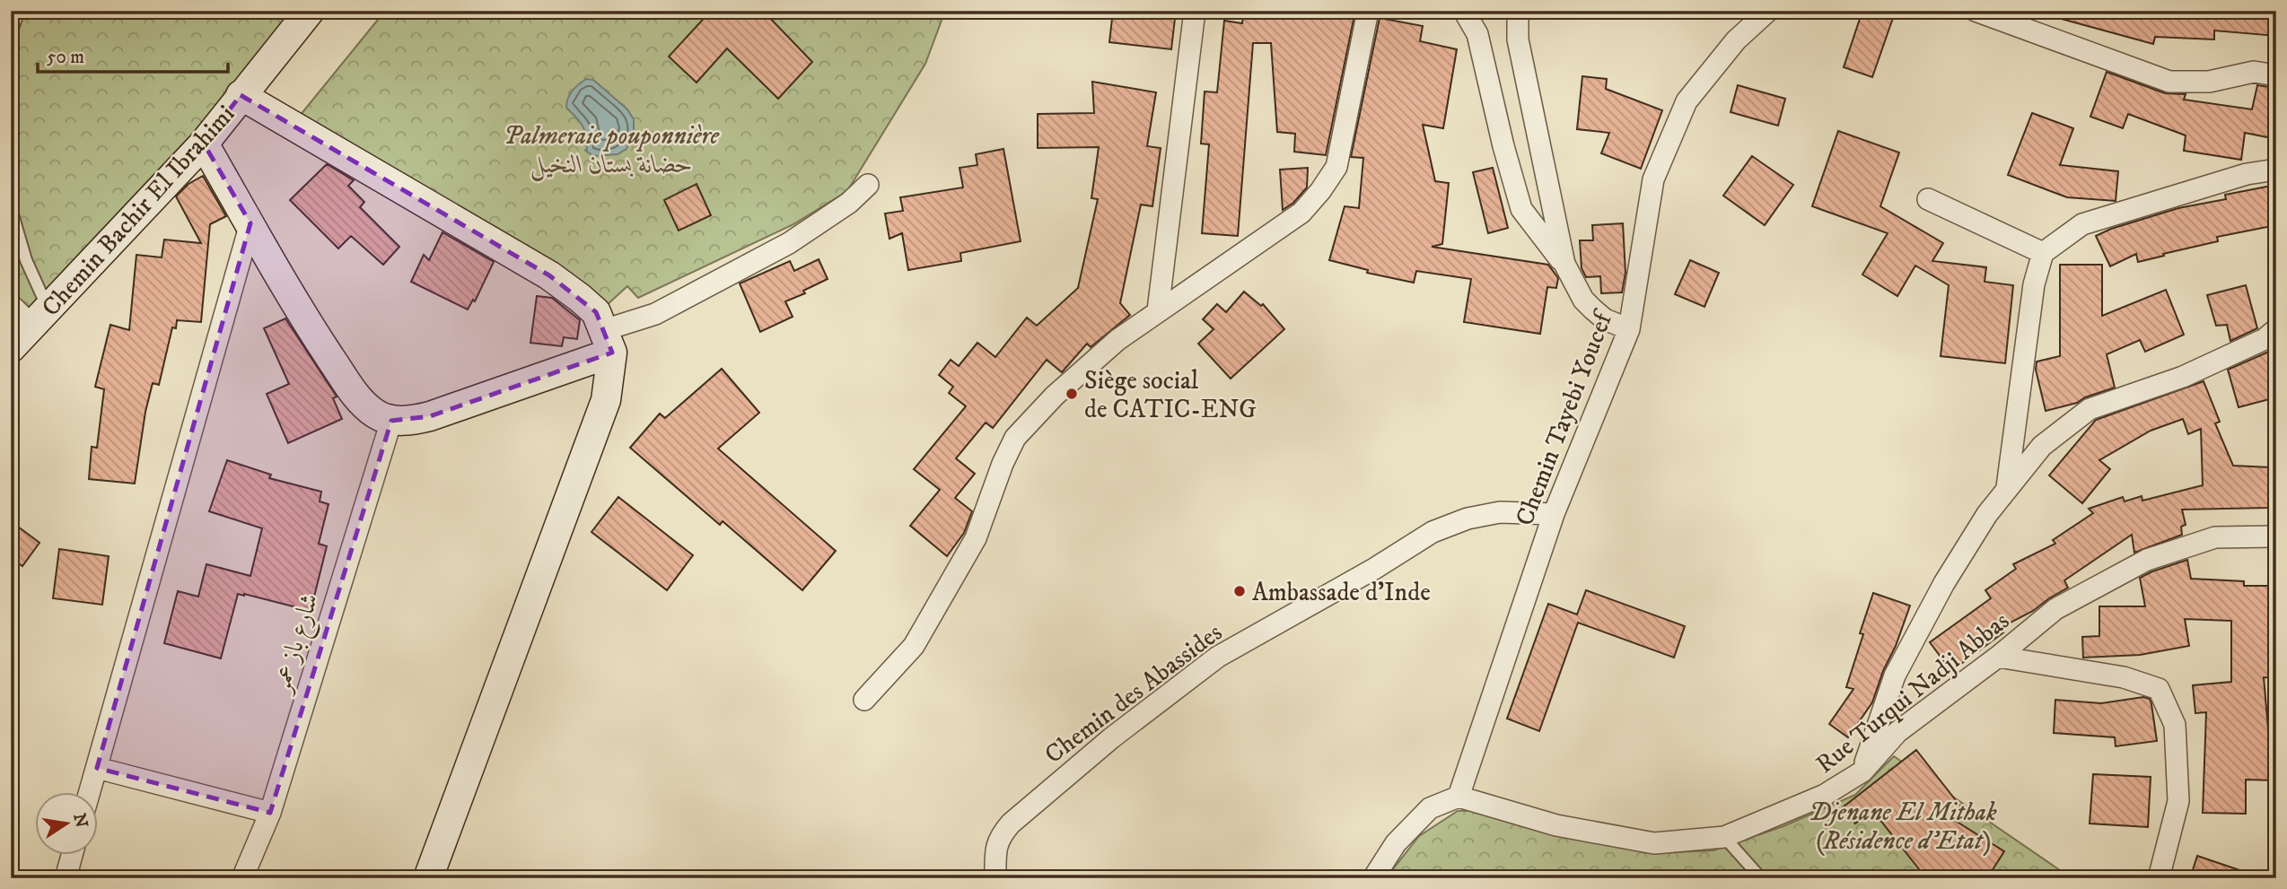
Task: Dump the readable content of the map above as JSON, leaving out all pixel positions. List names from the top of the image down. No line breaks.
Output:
{"streets":{"street":["Chemin Bachir El Ibrahimi","Chemin Tayebi Youcef","شارع باز عمر","Rue Turqui Nadji Abbas","Chemin des Abassides"]},"crossings":[["Chemin Tayebi Youcef","Rue Turqui Nadji Abbas"],["Chemin Tayebi Youcef","Chemin des Abassides"]],"parks":["Palmeraie pouponnière حضانة بستان النخيل","Djenane El Mithak (Résidence d'Etat)"],"places":["Siège social de CATIC-ENG","Ambassade d'Inde"],"scale_bar":"50 m","north":"right"}
